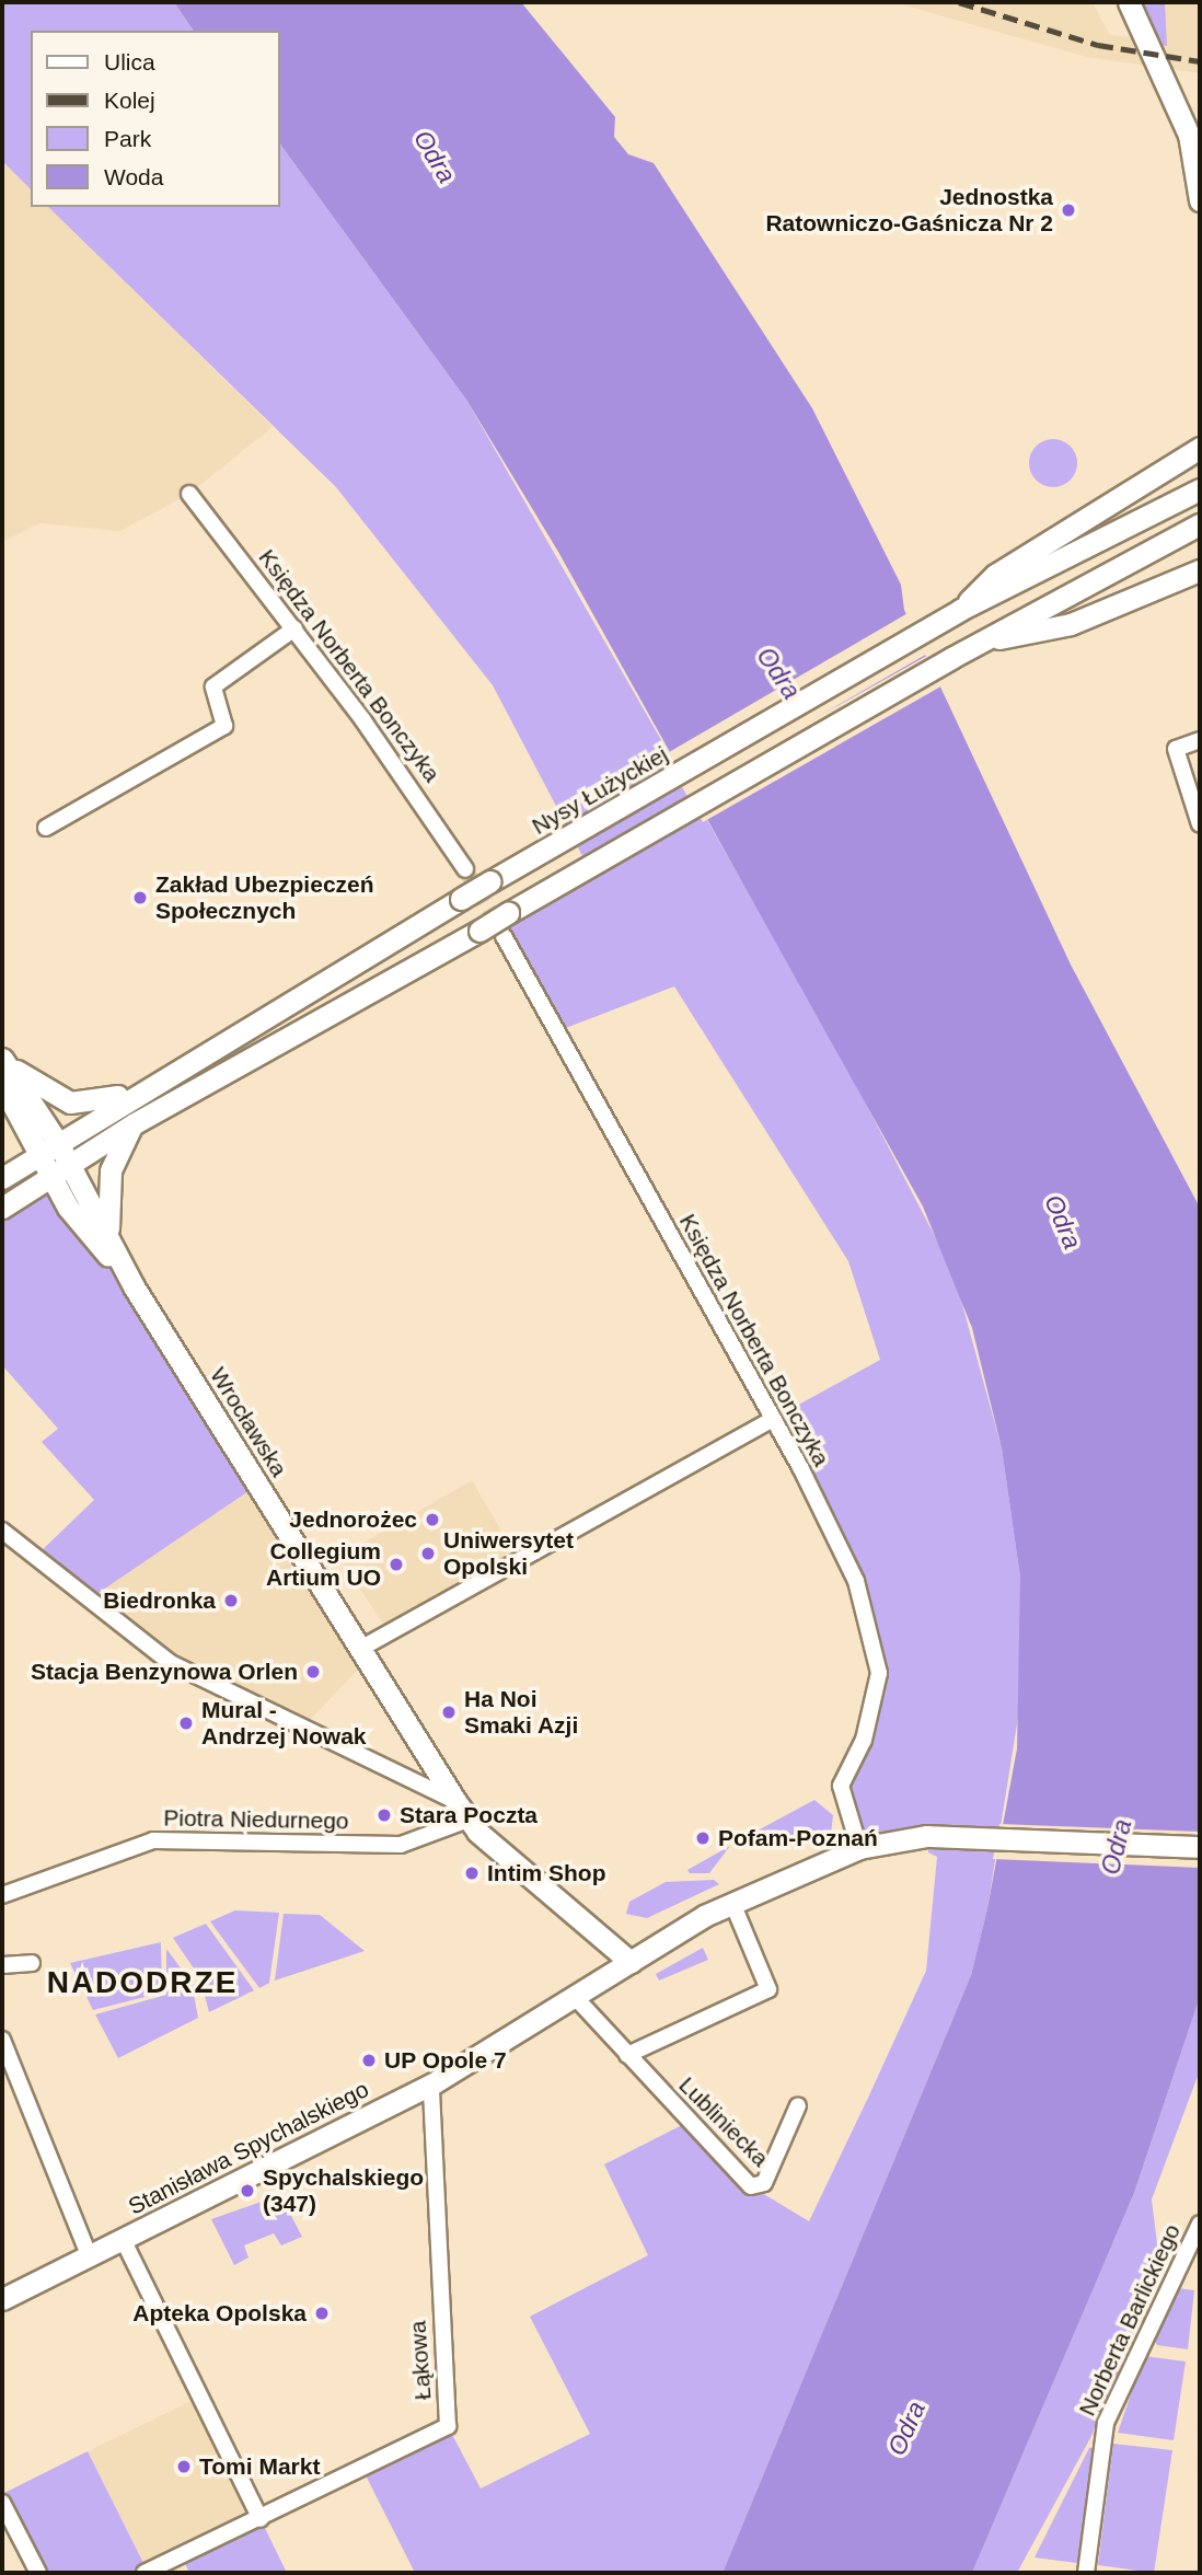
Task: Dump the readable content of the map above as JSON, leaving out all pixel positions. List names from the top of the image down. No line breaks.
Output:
{"streets":{"main road":["Nysy Łużyckiej","Wrocławska","Stanisława Spychalskiego"],"street":["Księdza Norberta Bonczyka","Piotra Niedurnego","Lubliniecka","Norberta Barlickiego","Łąkowa"]},"crossings":[["Księdza Norberta Bonczyka","Stanisława Spychalskiego"],["Nysy Łużyckiej","Wrocławska"],["Wrocławska","Piotra Niedurnego"],["Wrocławska","Stanisława Spychalskiego"],["Lubliniecka","Stanisława Spychalskiego"],["Stanisława Spychalskiego","Łąkowa"]],"districts":["NADODRZE"],"water":["Odra"],"places":["Jednostka Ratowniczo-Gaśnicza Nr 2","Zakład Ubezpieczeń Społecznych","Jednorożec","Uniwersytet Opolski","Collegium Artium UO","Biedronka","Stacja Benzynowa Orlen","Ha Noi Smaki Azji","Mural - Andrzej Nowak","Stara Poczta","Pofam-Poznań","Intim Shop","UP Opole 7","Spychalskiego (347)","Apteka Opolska","Tomi Markt"],"legend":["Ulica","Kolej","Park","Woda"]}
